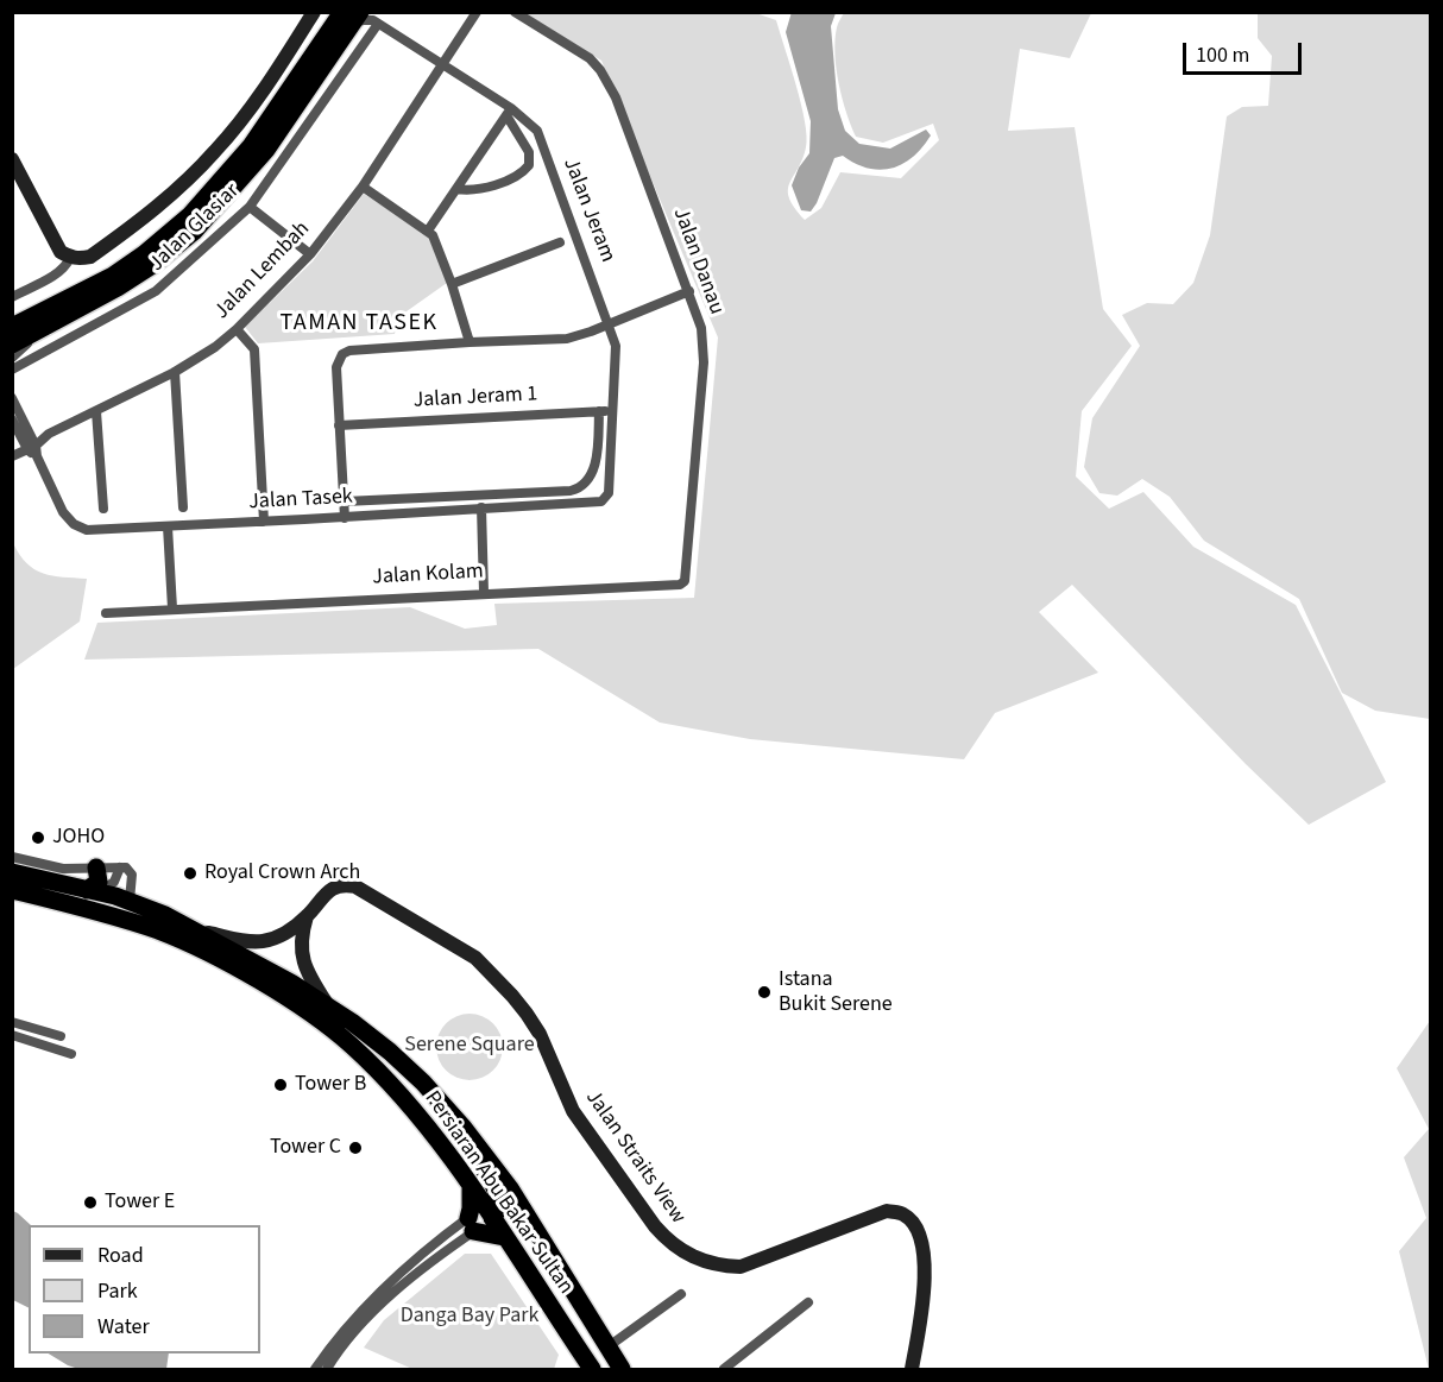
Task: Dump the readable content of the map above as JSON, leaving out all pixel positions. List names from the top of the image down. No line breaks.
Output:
{"streets":{"highway":["Persiaran Abu Bakar Sultan"],"street":["Jalan Jeram","Jalan Glasiar","Jalan Danau","Jalan Lembah","Jalan Jeram 1","Jalan Tasek","Jalan Kolam","Jalan Straits View"]},"crossings":[["Jalan Jeram","Jalan Glasiar"],["Jalan Jeram","Jalan Lembah"],["Jalan Jeram","Jalan Jeram 1"],["Jalan Jeram","Jalan Tasek"],["Jalan Danau","Jalan Kolam"],["Jalan Lembah","Jalan Tasek"],["Jalan Jeram 1","Jalan Tasek"],["Jalan Straits View","Persiaran Abu Bakar Sultan"]],"districts":["TAMAN TASEK"],"parks":["Serene Square","Danga Bay Park"],"places":["JOHO","Royal Crown Arch","Istana Bukit Serene","Tower B","Tower C","Tower E"],"legend":["Road","Park","Water"],"scale_bar":"100 m"}
